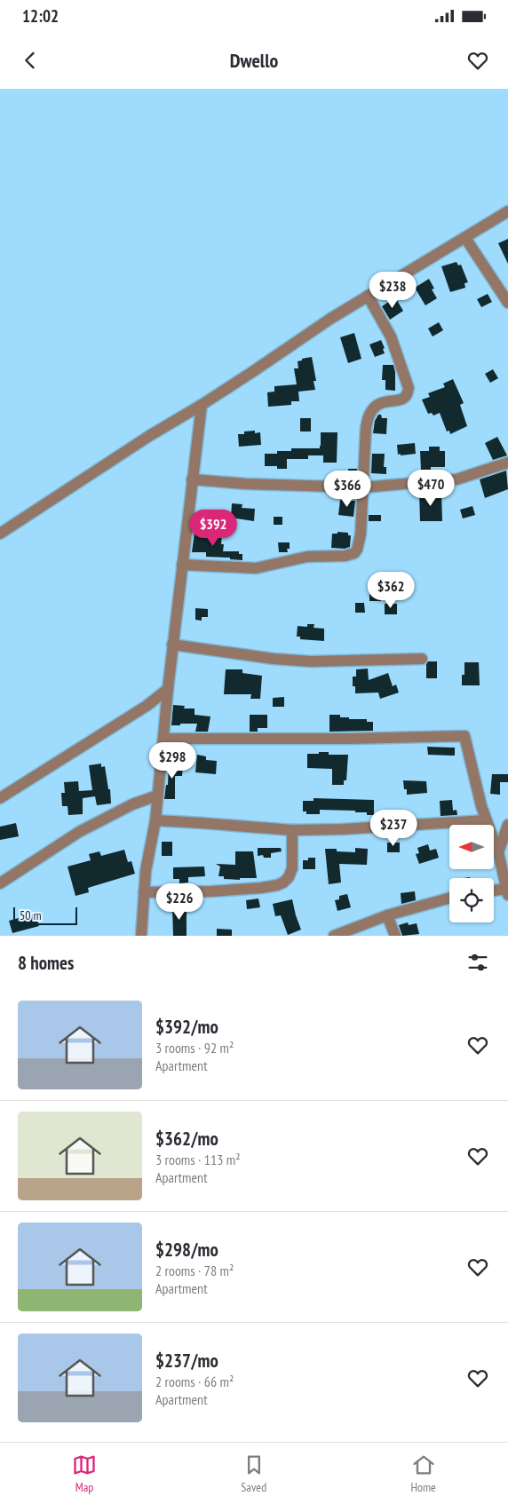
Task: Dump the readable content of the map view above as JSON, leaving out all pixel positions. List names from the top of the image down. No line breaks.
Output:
{"scale_bar":"50 m","north":"left","page":{"status":"12:02","header":"Dwello","price":["$238","$470","$366","$392","$362","$298","$237","$226"],"scale":"50 m","heading":"8 homes","list":[{"name":"$392/mo","note":"3 rooms · 92 m² · Apartment"},{"name":"$362/mo","note":"3 rooms · 113 m² · Apartment"},{"name":"$298/mo","note":"2 rooms · 78 m² · Apartment"},{"name":"$237/mo","note":"2 rooms · 66 m² · Apartment"}],"tabs":["Map","Saved","Home"]}}
